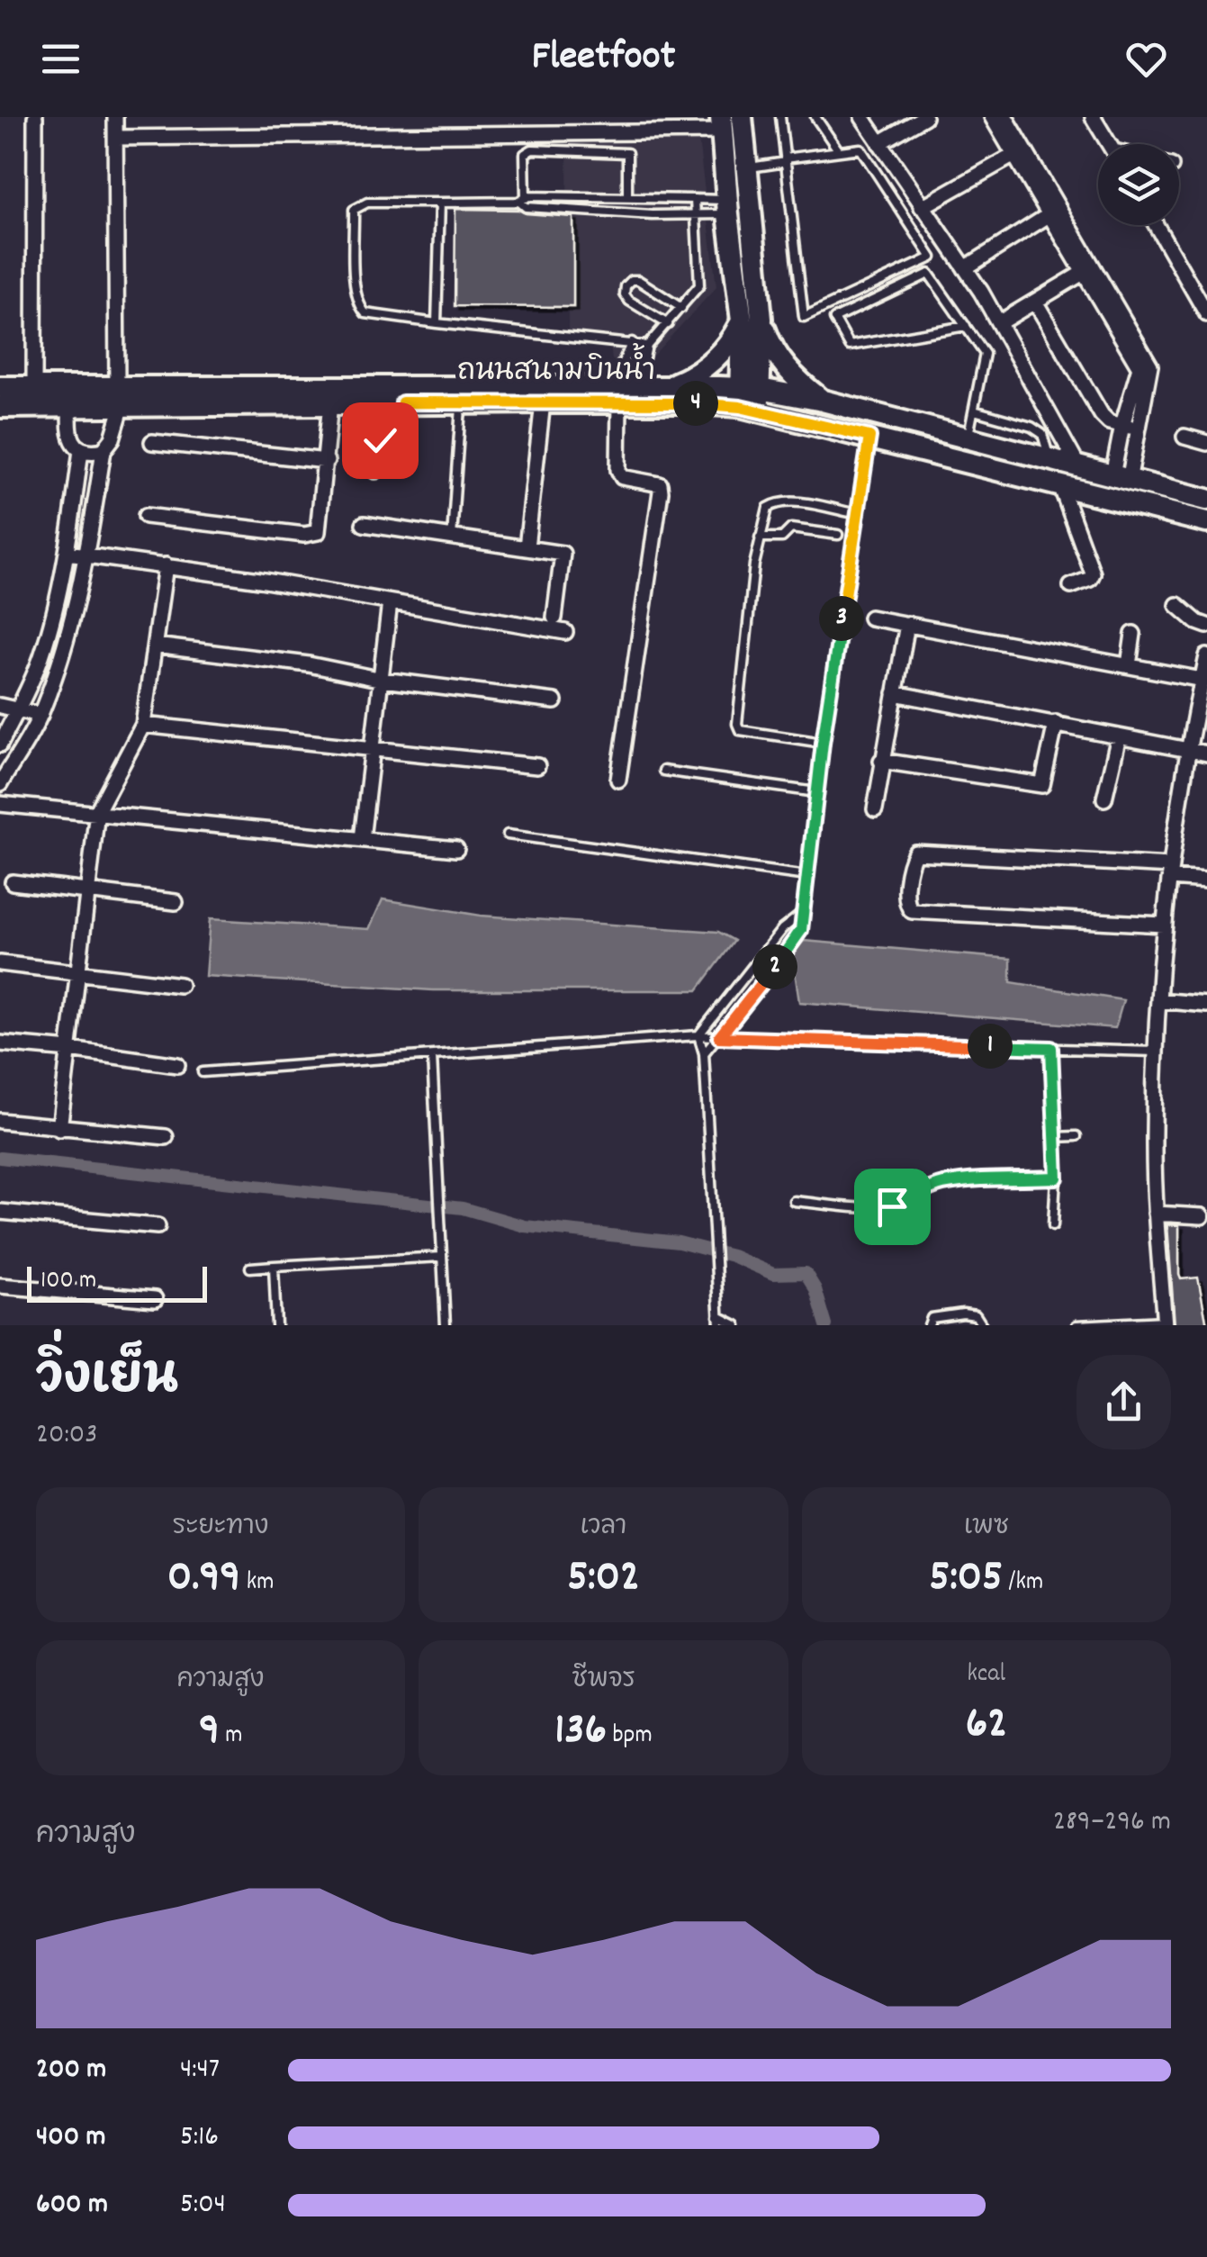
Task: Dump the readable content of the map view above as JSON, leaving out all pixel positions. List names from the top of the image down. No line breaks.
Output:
{"streets":{"main road":["ถนนสนามบินน้ำ"]},"scale_bar":"100 m","page":{"header":"Fleetfoot","pins":["4","3","2","1"],"scale":"100 m","heading":["วิ่งเย็น","20:03"],"stats":[["ระยะทาง","0.99 km"],["เวลา","5:02"],["เพซ","5:05 /km"],["ความสูง","9 m"],["ชีพจร","136 bpm"],["kcal","62"]],"chart":["ความสูง","289–296 m"],"list":[{"name":"200 m","note":"4:47"},{"name":"400 m","note":"5:16"},{"name":"600 m","note":"5:04"}]}}
